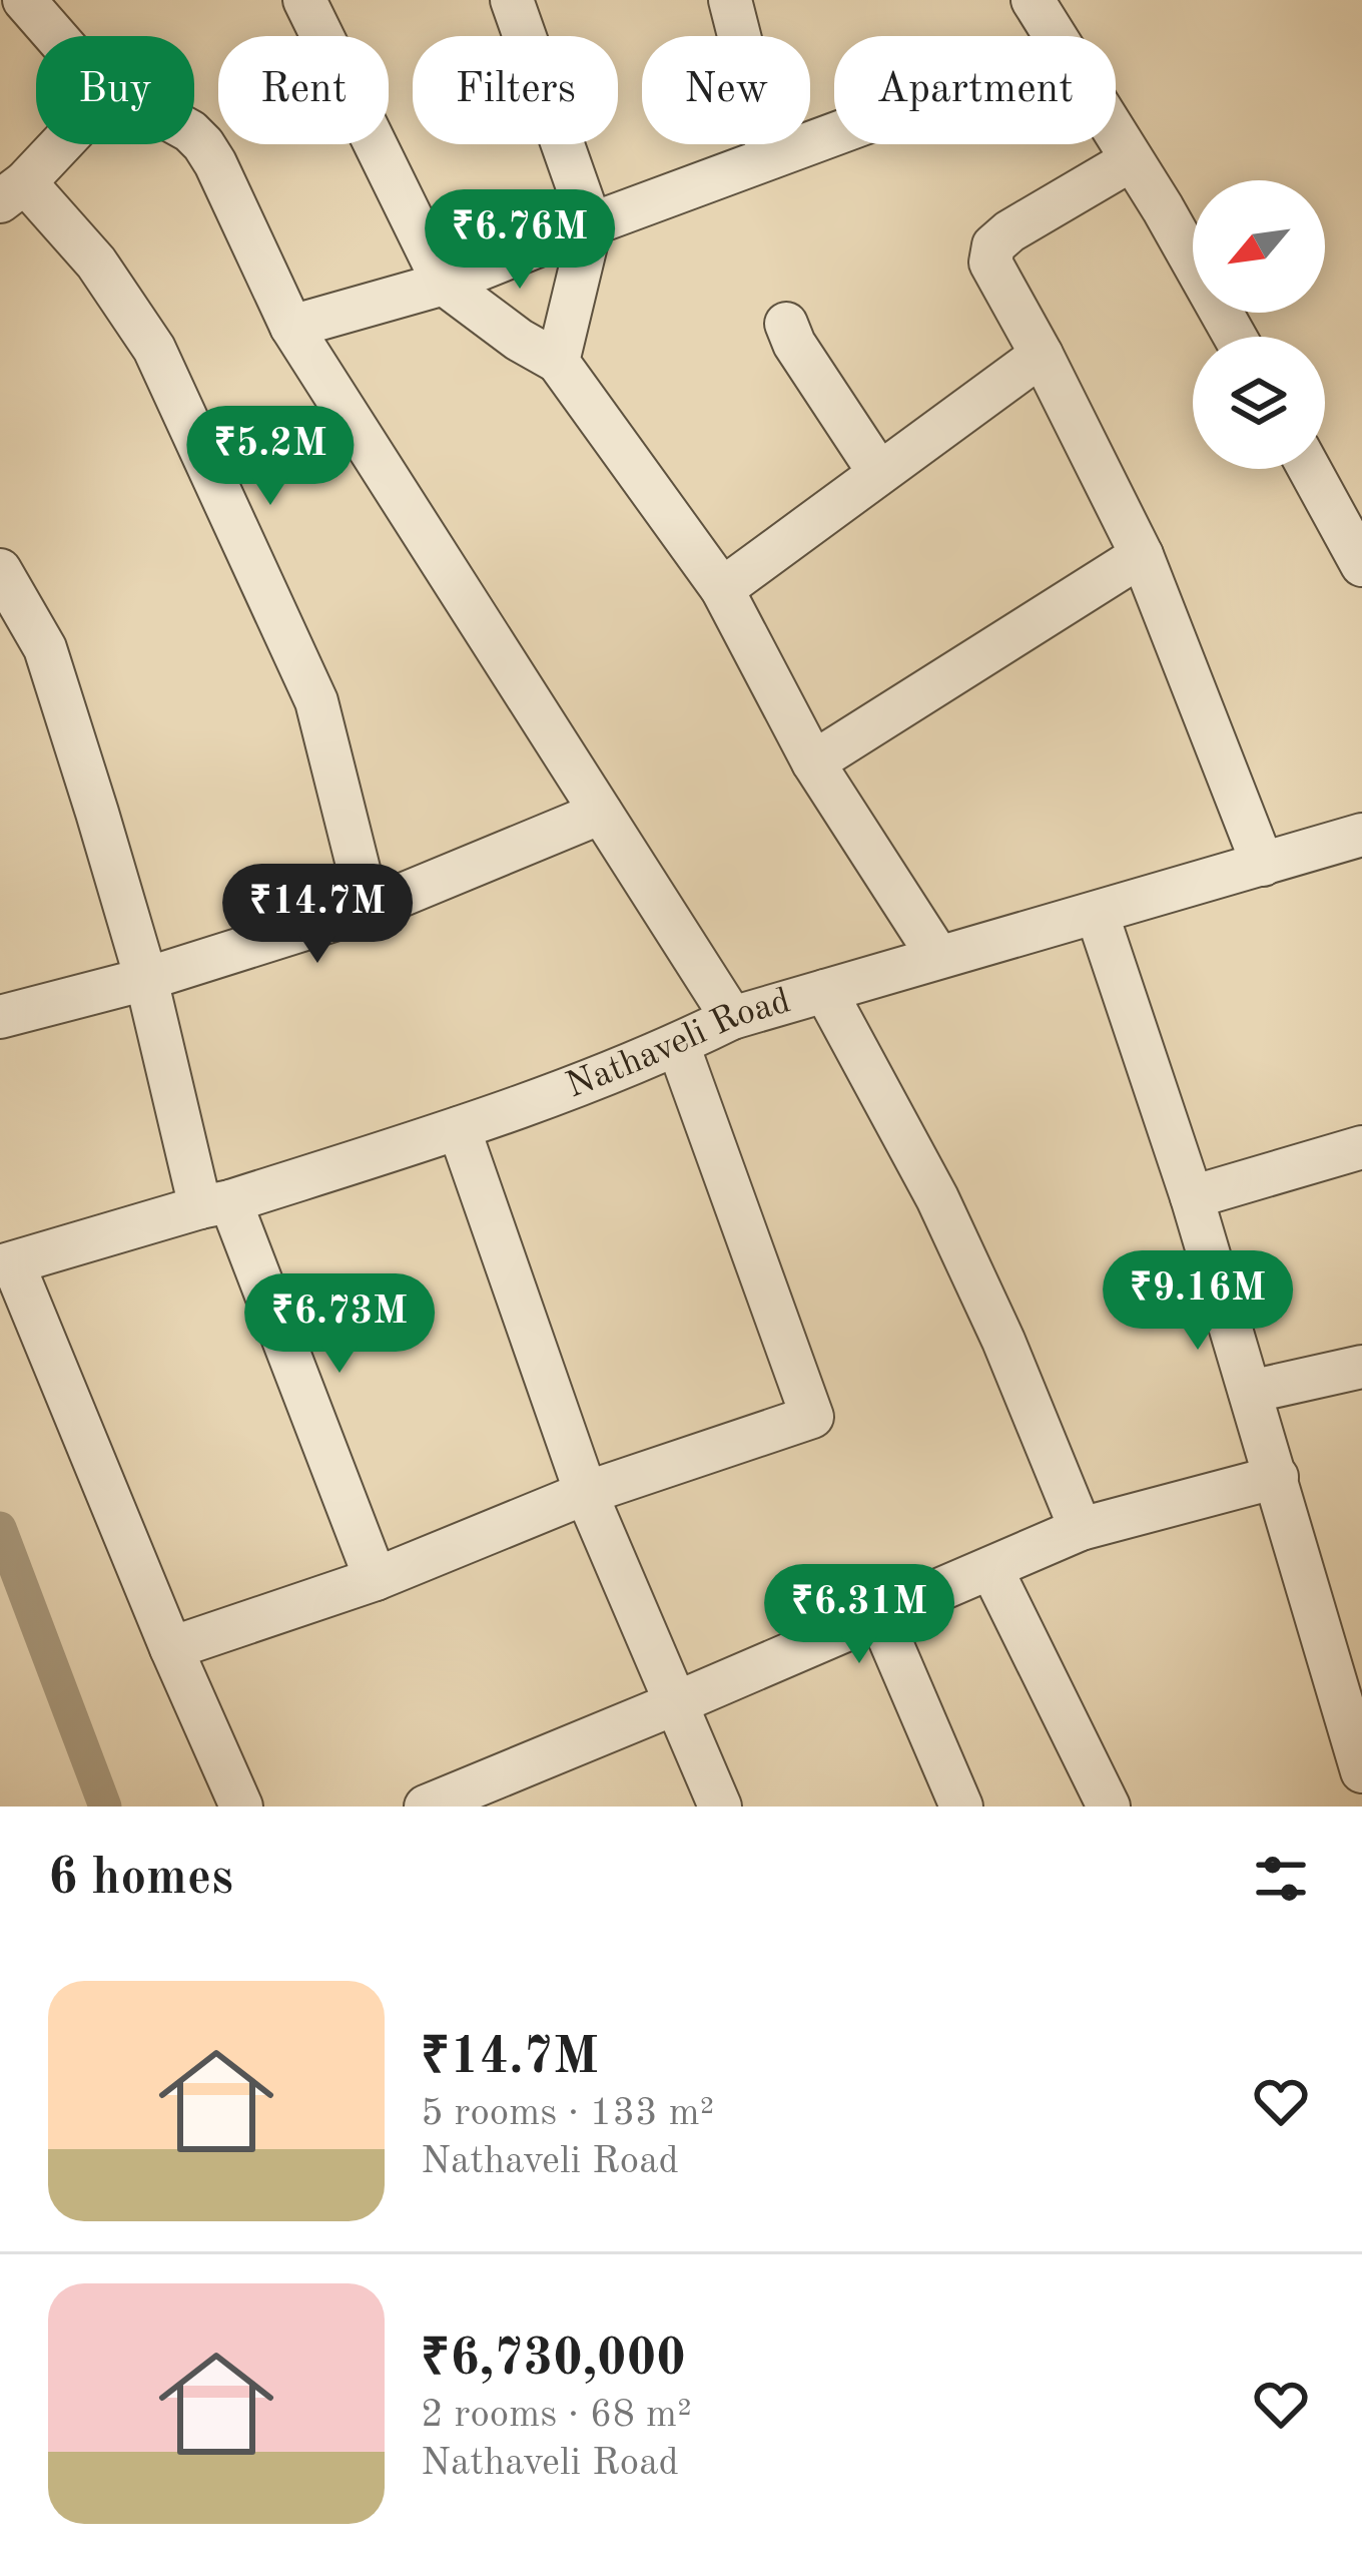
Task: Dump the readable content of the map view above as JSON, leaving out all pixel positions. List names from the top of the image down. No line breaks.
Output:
{"streets":{"street":["Nathaveli Road"]},"north":"bottom left","page":{"chip":["Buy","Rent","Filters","New","Apartment"],"price":["₹6.76M","₹5.2M","₹14.7M","₹9.16M","₹6.73M","₹6.31M"],"heading":"6 homes","list":[{"name":"₹14.7M","note":"5 rooms · 133 m² · Nathaveli Road"},{"name":"₹6,730,000","note":"2 rooms · 68 m² · Nathaveli Road"}]}}
